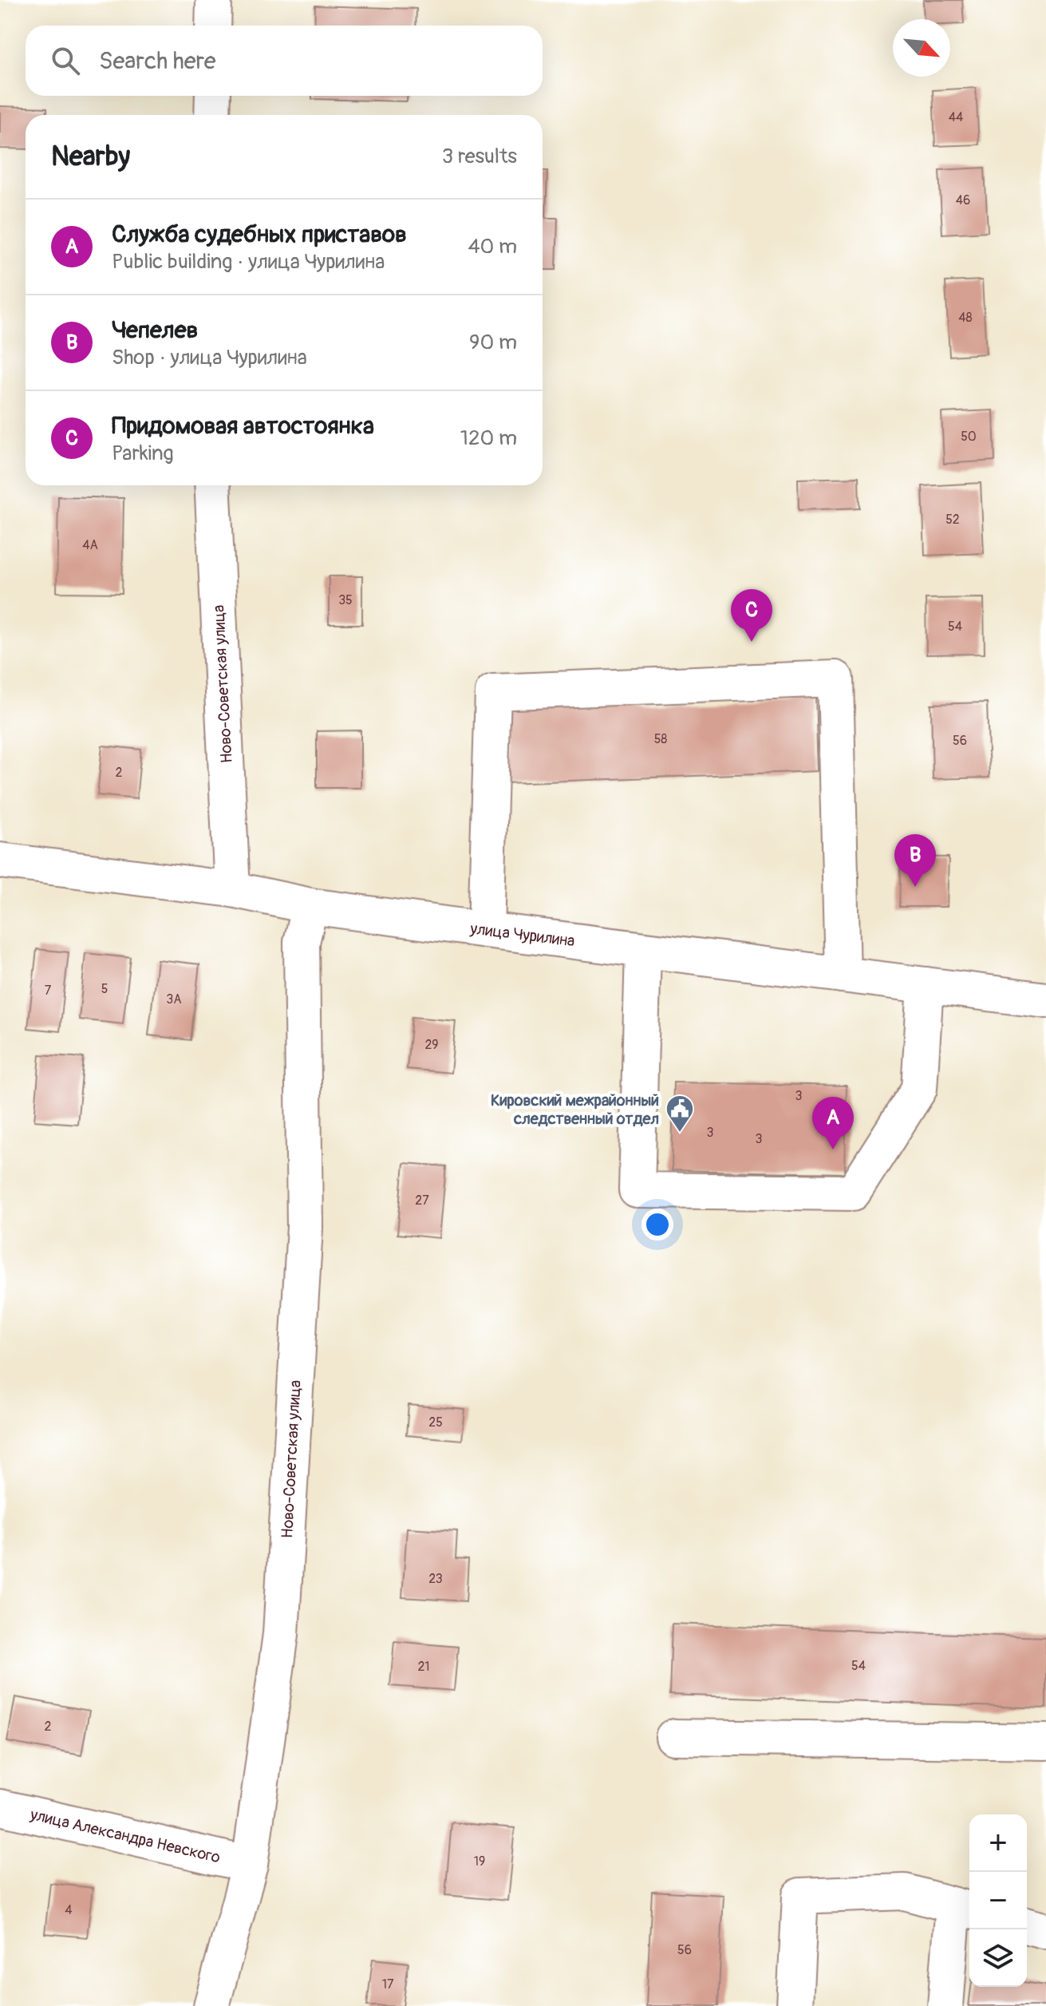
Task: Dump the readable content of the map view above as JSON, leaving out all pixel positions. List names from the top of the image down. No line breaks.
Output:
{"streets":{"street":["Ново-Советская улица","улица Чурилина","улица Александра Невского"]},"crossings":[["Ново-Советская улица","улица Чурилина"],["Ново-Советская улица","улица Александра Невского"]],"places":{"public building":["Кировский межрайонный следственный отдел"]},"house_numbers":["44","46","48","50","52","4А","35","54","58","56","2","5","7","3А","29","3","3","3","27","25","23","54","21","2","19","4","56","17"],"north":"bottom right","page":{"search":"Search here","heading":["Nearby","3 results"],"list":[{"mark":"A","name":"Служба судебных приставов","note":"Public building · улица Чурилина","value":"40 m"},{"mark":"B","name":"Чепелев","note":"Shop · улица Чурилина","value":"90 m"},{"mark":"C","name":"Придомовая автостоянка","note":"Parking","value":"120 m"}],"pins":["C","B","A"],"map_buttons":["+","−"]}}
